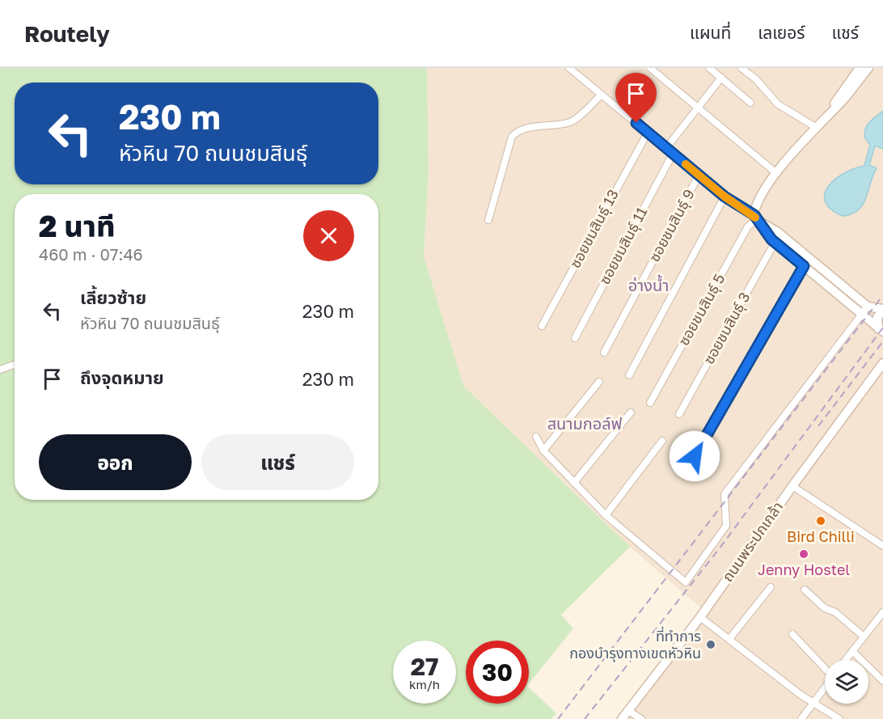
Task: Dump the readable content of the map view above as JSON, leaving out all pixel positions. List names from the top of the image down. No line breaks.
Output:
{"streets":{"main road":["ถนนพระปกเกล้า"],"street":["ซอยชมสินธุ์ 9","ซอยชมสินธุ์ 13","ซอยชมสินธุ์ 11","ซอยชมสินธุ์ 5","ซอยชมสินธุ์ 3"]},"districts":["อ่างน้ำ","สนามกอล์ฟ"],"places":["Bird Chilli","Jenny Hostel","ที่ทำการ กองบำรุงทางเขตหัวหิน"],"page":{"header":"Routely","nav":["แผนที่","เลเยอร์","แชร์"],"turn":["230 m","หัวหิน 70 ถนนชมสินธุ์"],"heading":["2 นาที","460 m · 07:46"],"list":[{"name":"เลี้ยวซ้าย","note":"หัวหิน 70 ถนนชมสินธุ์","value":"230 m"},{"name":"ถึงจุดหมาย","value":"230 m"}],"buttons":["ออก","แชร์"],"speed":"27 km/h","limit":"30"}}
